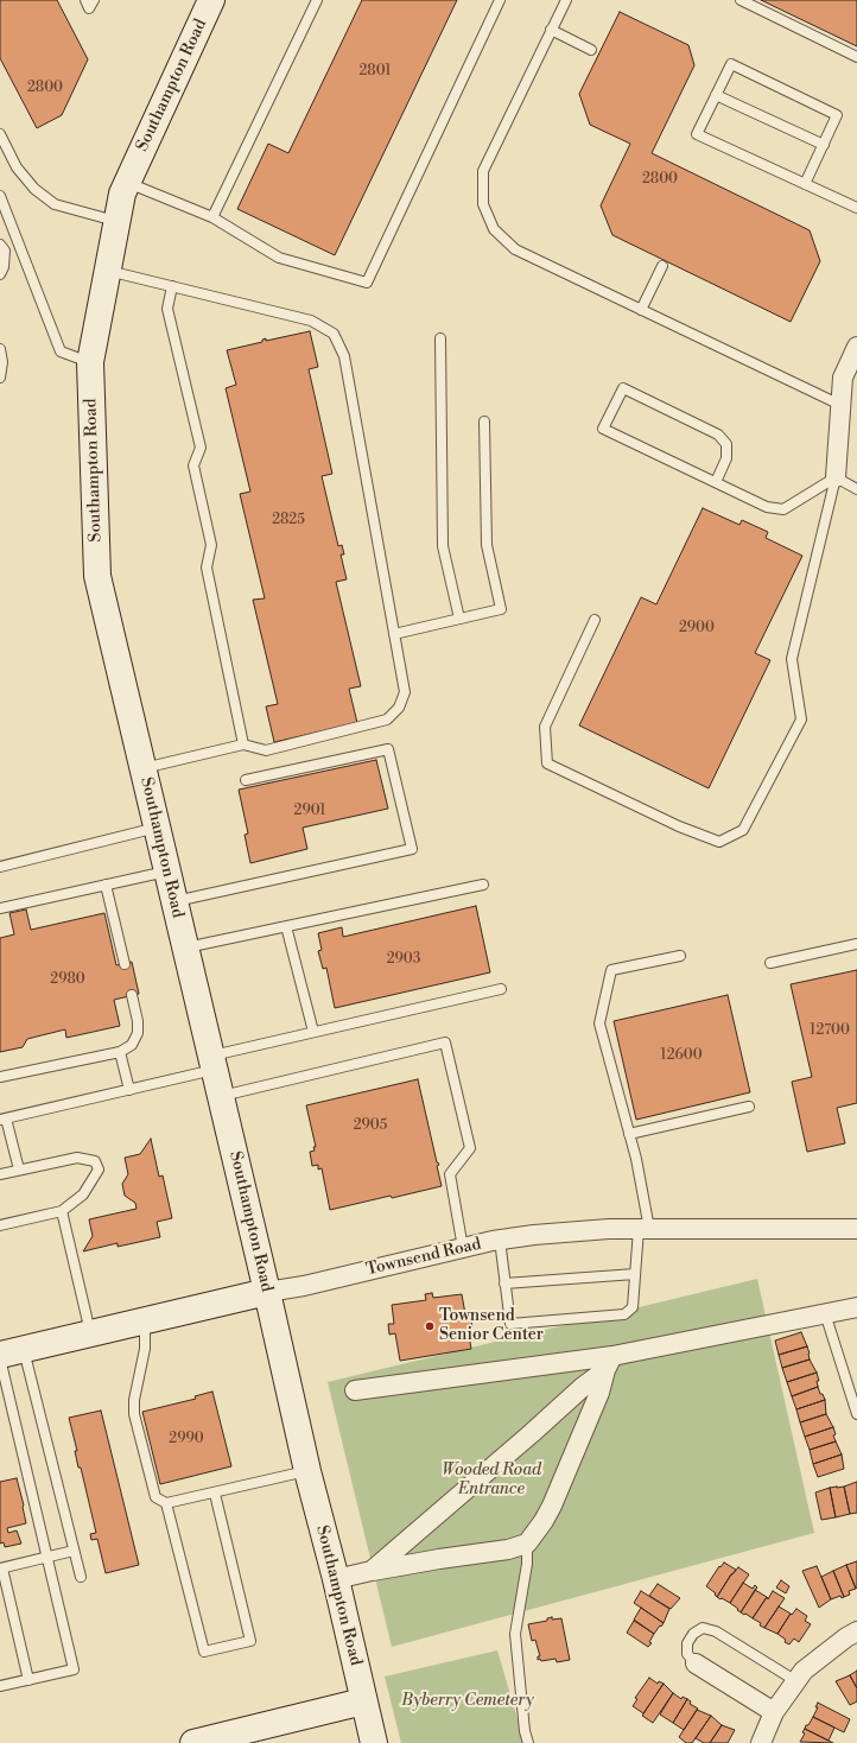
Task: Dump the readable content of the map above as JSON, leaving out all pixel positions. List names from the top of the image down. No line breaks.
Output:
{"streets":{"street":["Southampton Road","Townsend Road"]},"crossings":[["Southampton Road","Townsend Road"]],"parks":["Wooded Road Entrance","Byberry Cemetery"],"places":["Townsend Senior Center"],"house_numbers":["2801","2800","2800","2825","2900","2901","2903","2980","12700","12600","2905","2990"]}
